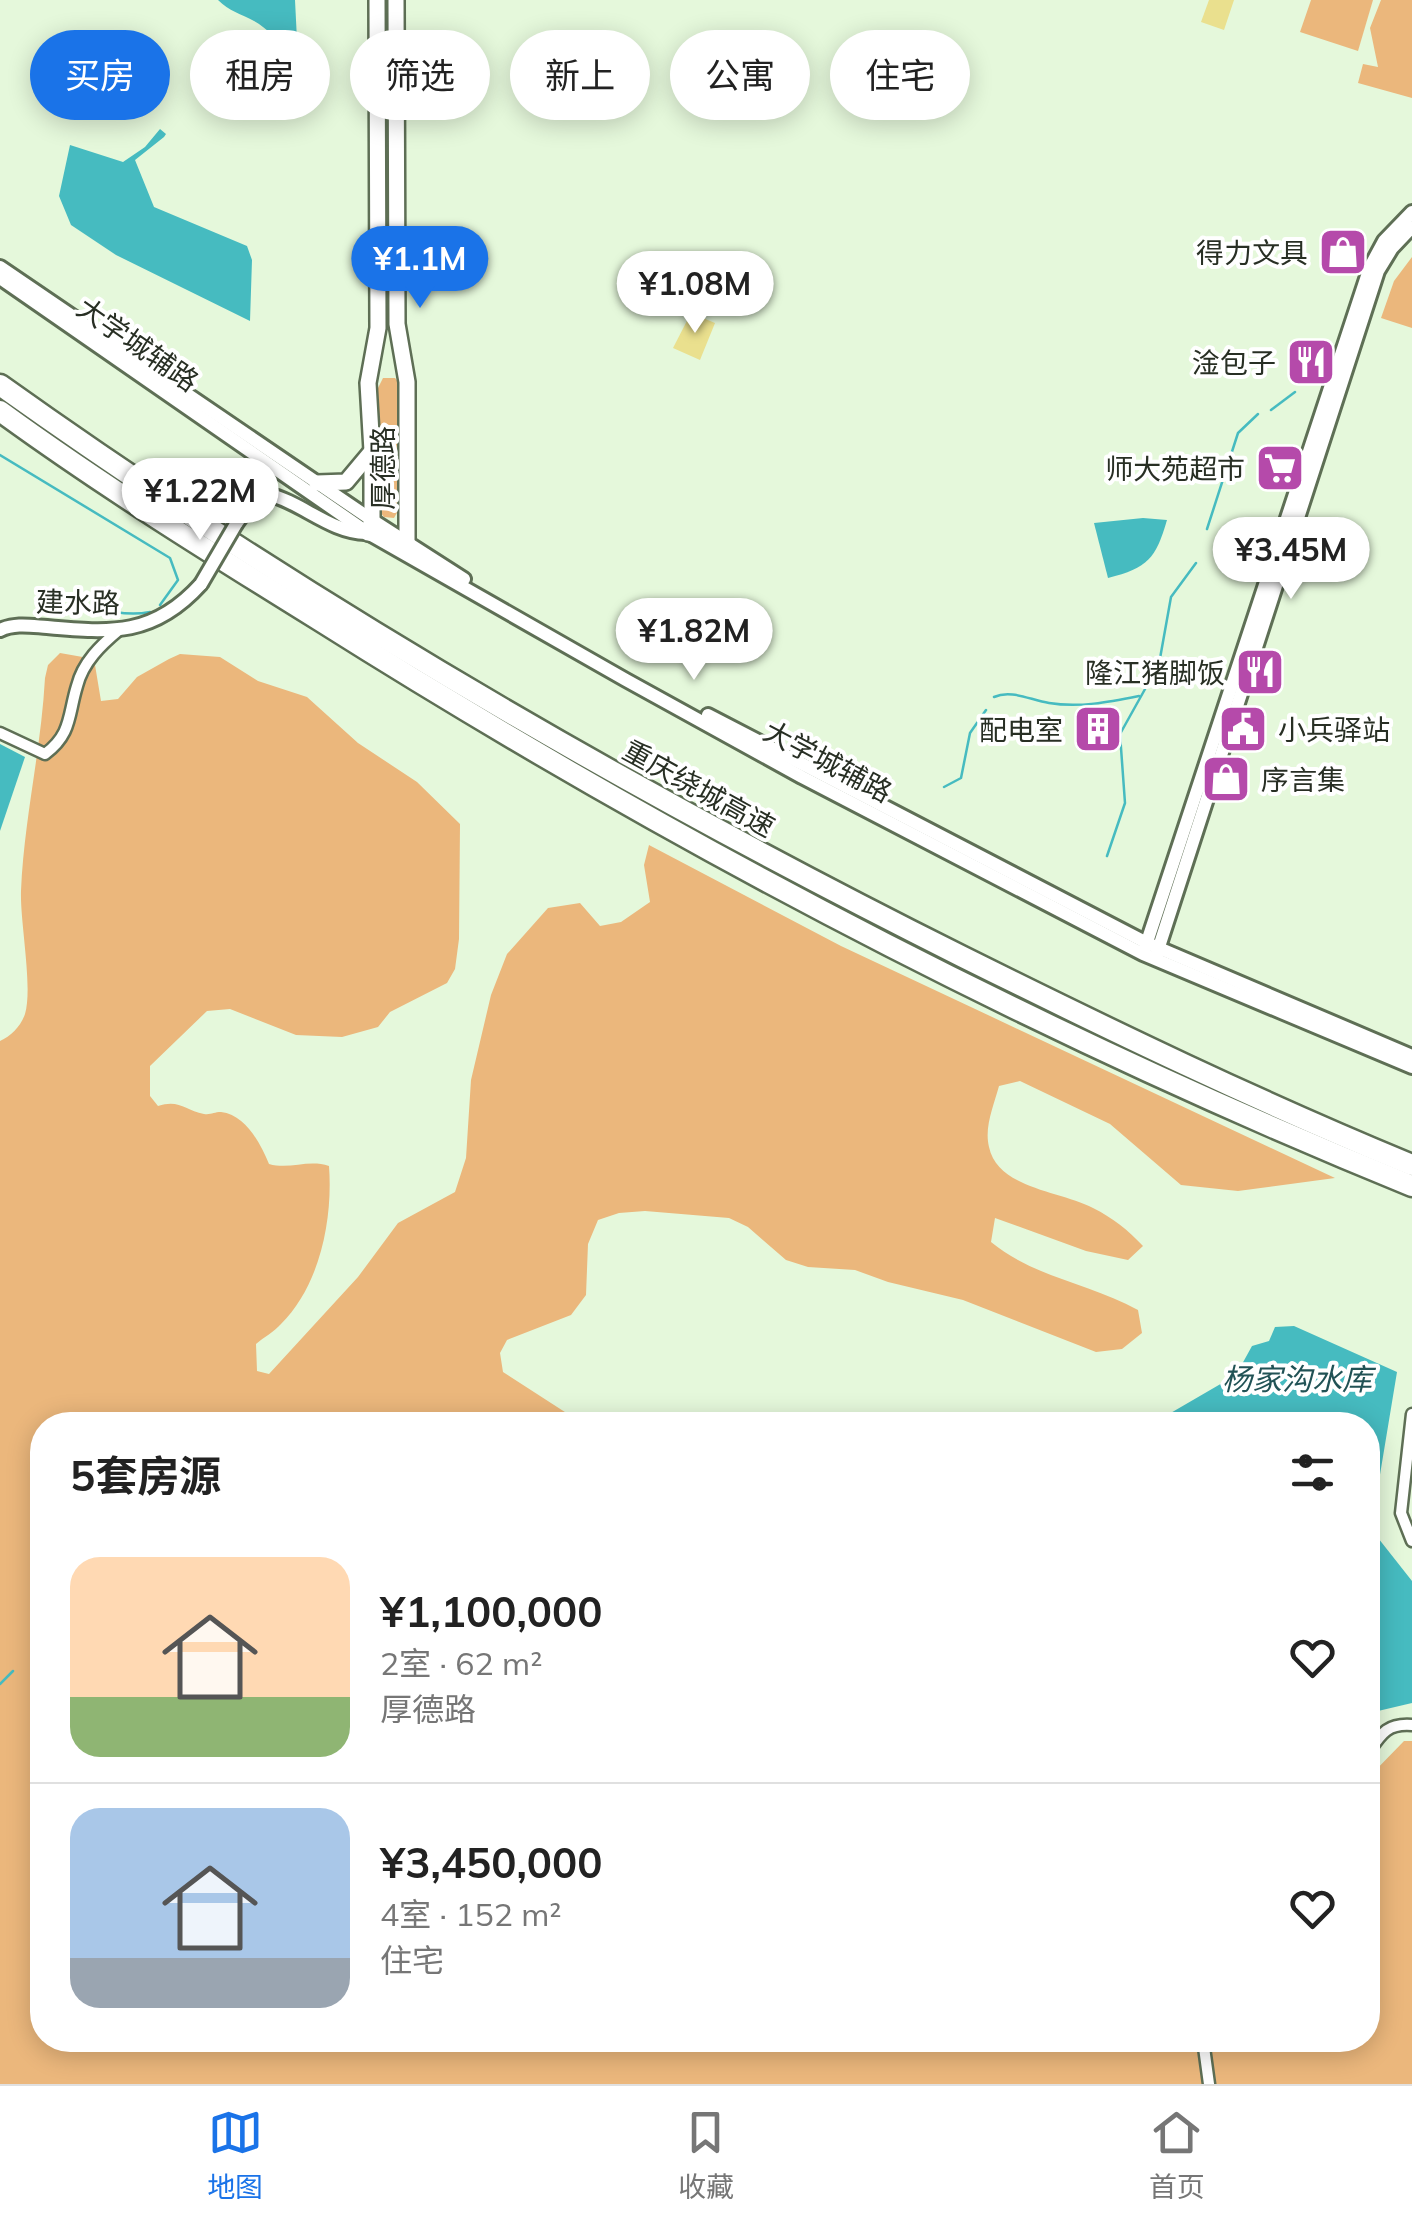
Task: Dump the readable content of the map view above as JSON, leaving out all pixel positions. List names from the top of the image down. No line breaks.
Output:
{"streets":{"highway":["重庆绕城高速"],"main road":["厚德路"],"street":["大学城辅路","建水路"]},"crossings":[["大学城辅路","厚德路"],["大学城辅路","建水路"],["厚德路","建水路"]],"water":["杨家沟水库"],"places":{"shop":["得力文具","序言集"],"restaurant":["淦包子","隆江猪脚饭"],"supermarket":["师大苑超市"],"building":["配电室"],"public building":["小兵驿站"]},"page":{"chip":["买房","租房","筛选","新上","公寓","住宅"],"price":["¥1.1M","¥1.08M","¥1.22M","¥3.45M","¥1.82M"],"heading":"5套房源","list":[{"name":"¥1,100,000","note":"2室 · 62 m² · 厚德路"},{"name":"¥3,450,000","note":"4室 · 152 m² · 住宅"}],"tabs":["地图","收藏","首页"]}}
